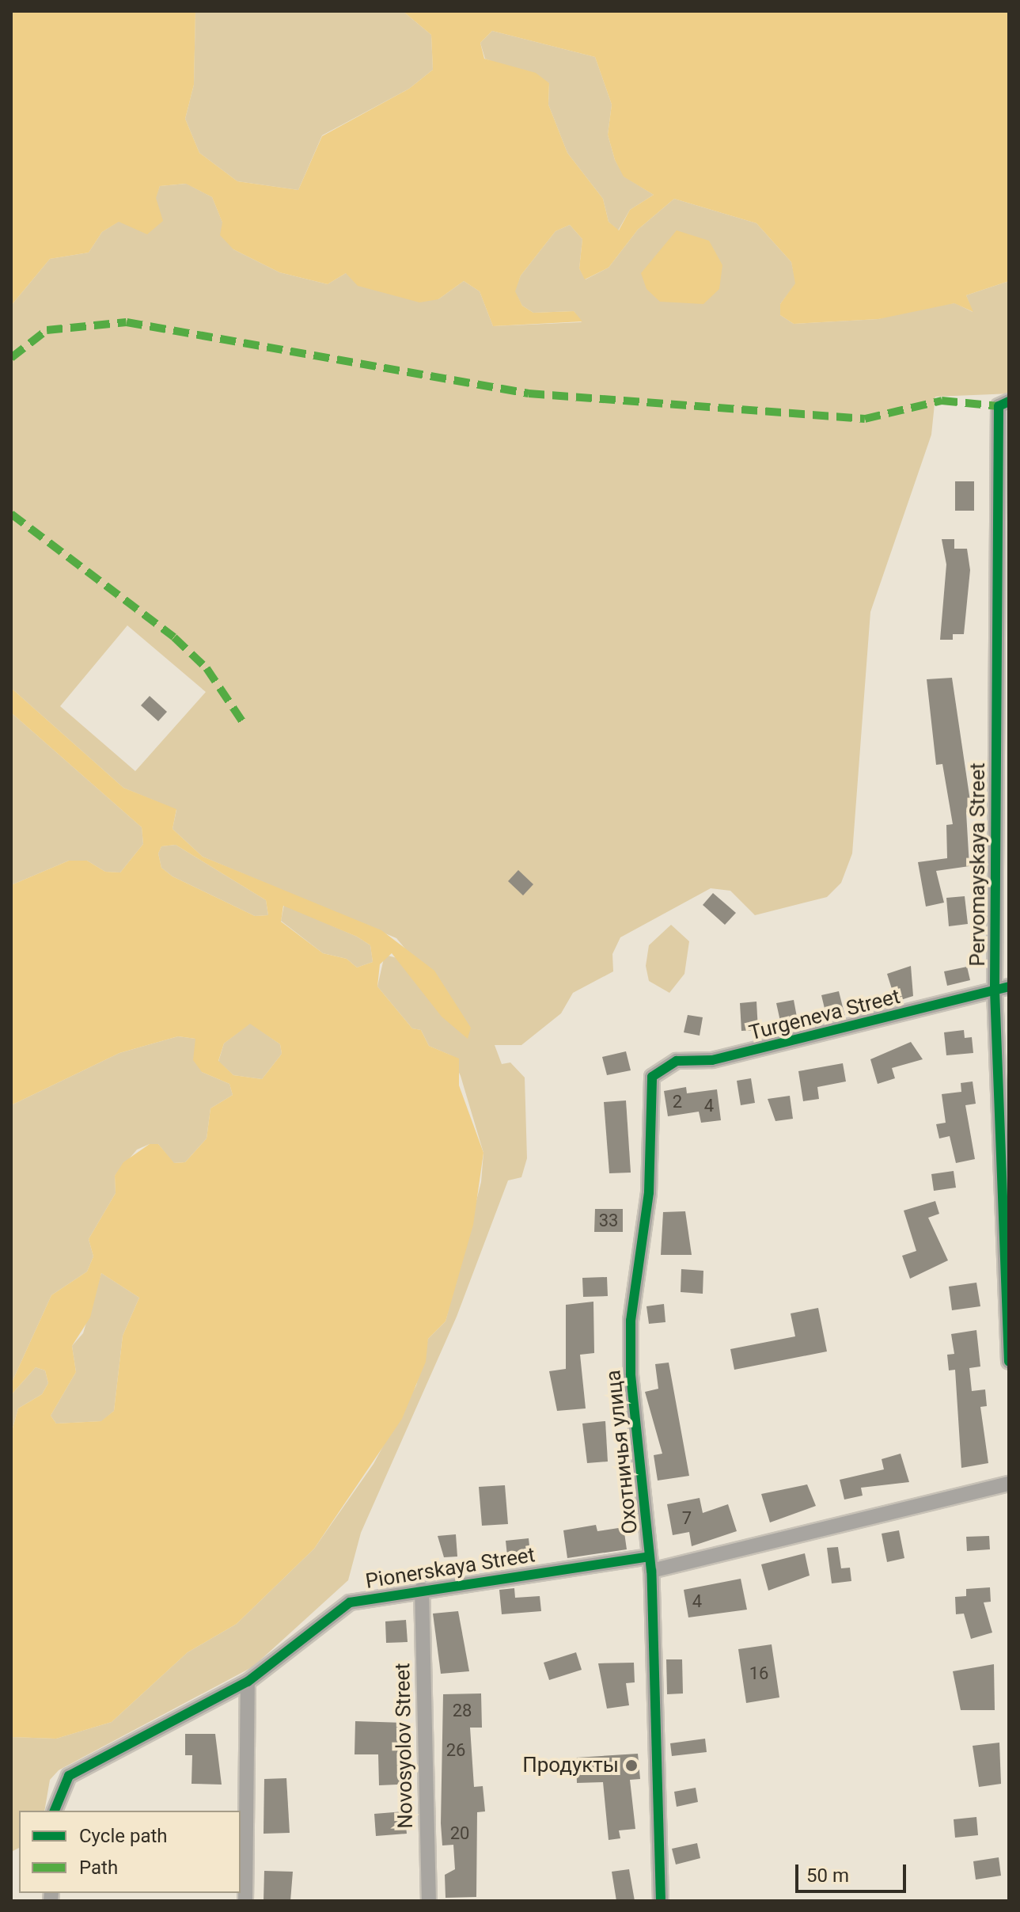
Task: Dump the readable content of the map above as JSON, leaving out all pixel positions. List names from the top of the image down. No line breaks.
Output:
{"streets":{"street":["Pervomayskaya Street","Turgeneva Street","Охотничья улица","Pionerskaya Street","Novosyolov Street"]},"crossings":[["Pervomayskaya Street","Turgeneva Street"],["Turgeneva Street","Охотничья улица"],["Охотничья улица","Pionerskaya Street"],["Pionerskaya Street","Novosyolov Street"]],"places":["Продукты"],"house_numbers":["2","4","33","7","4","16","28","26","20"],"legend":["Cycle path","Path"],"scale_bar":"50 m"}
